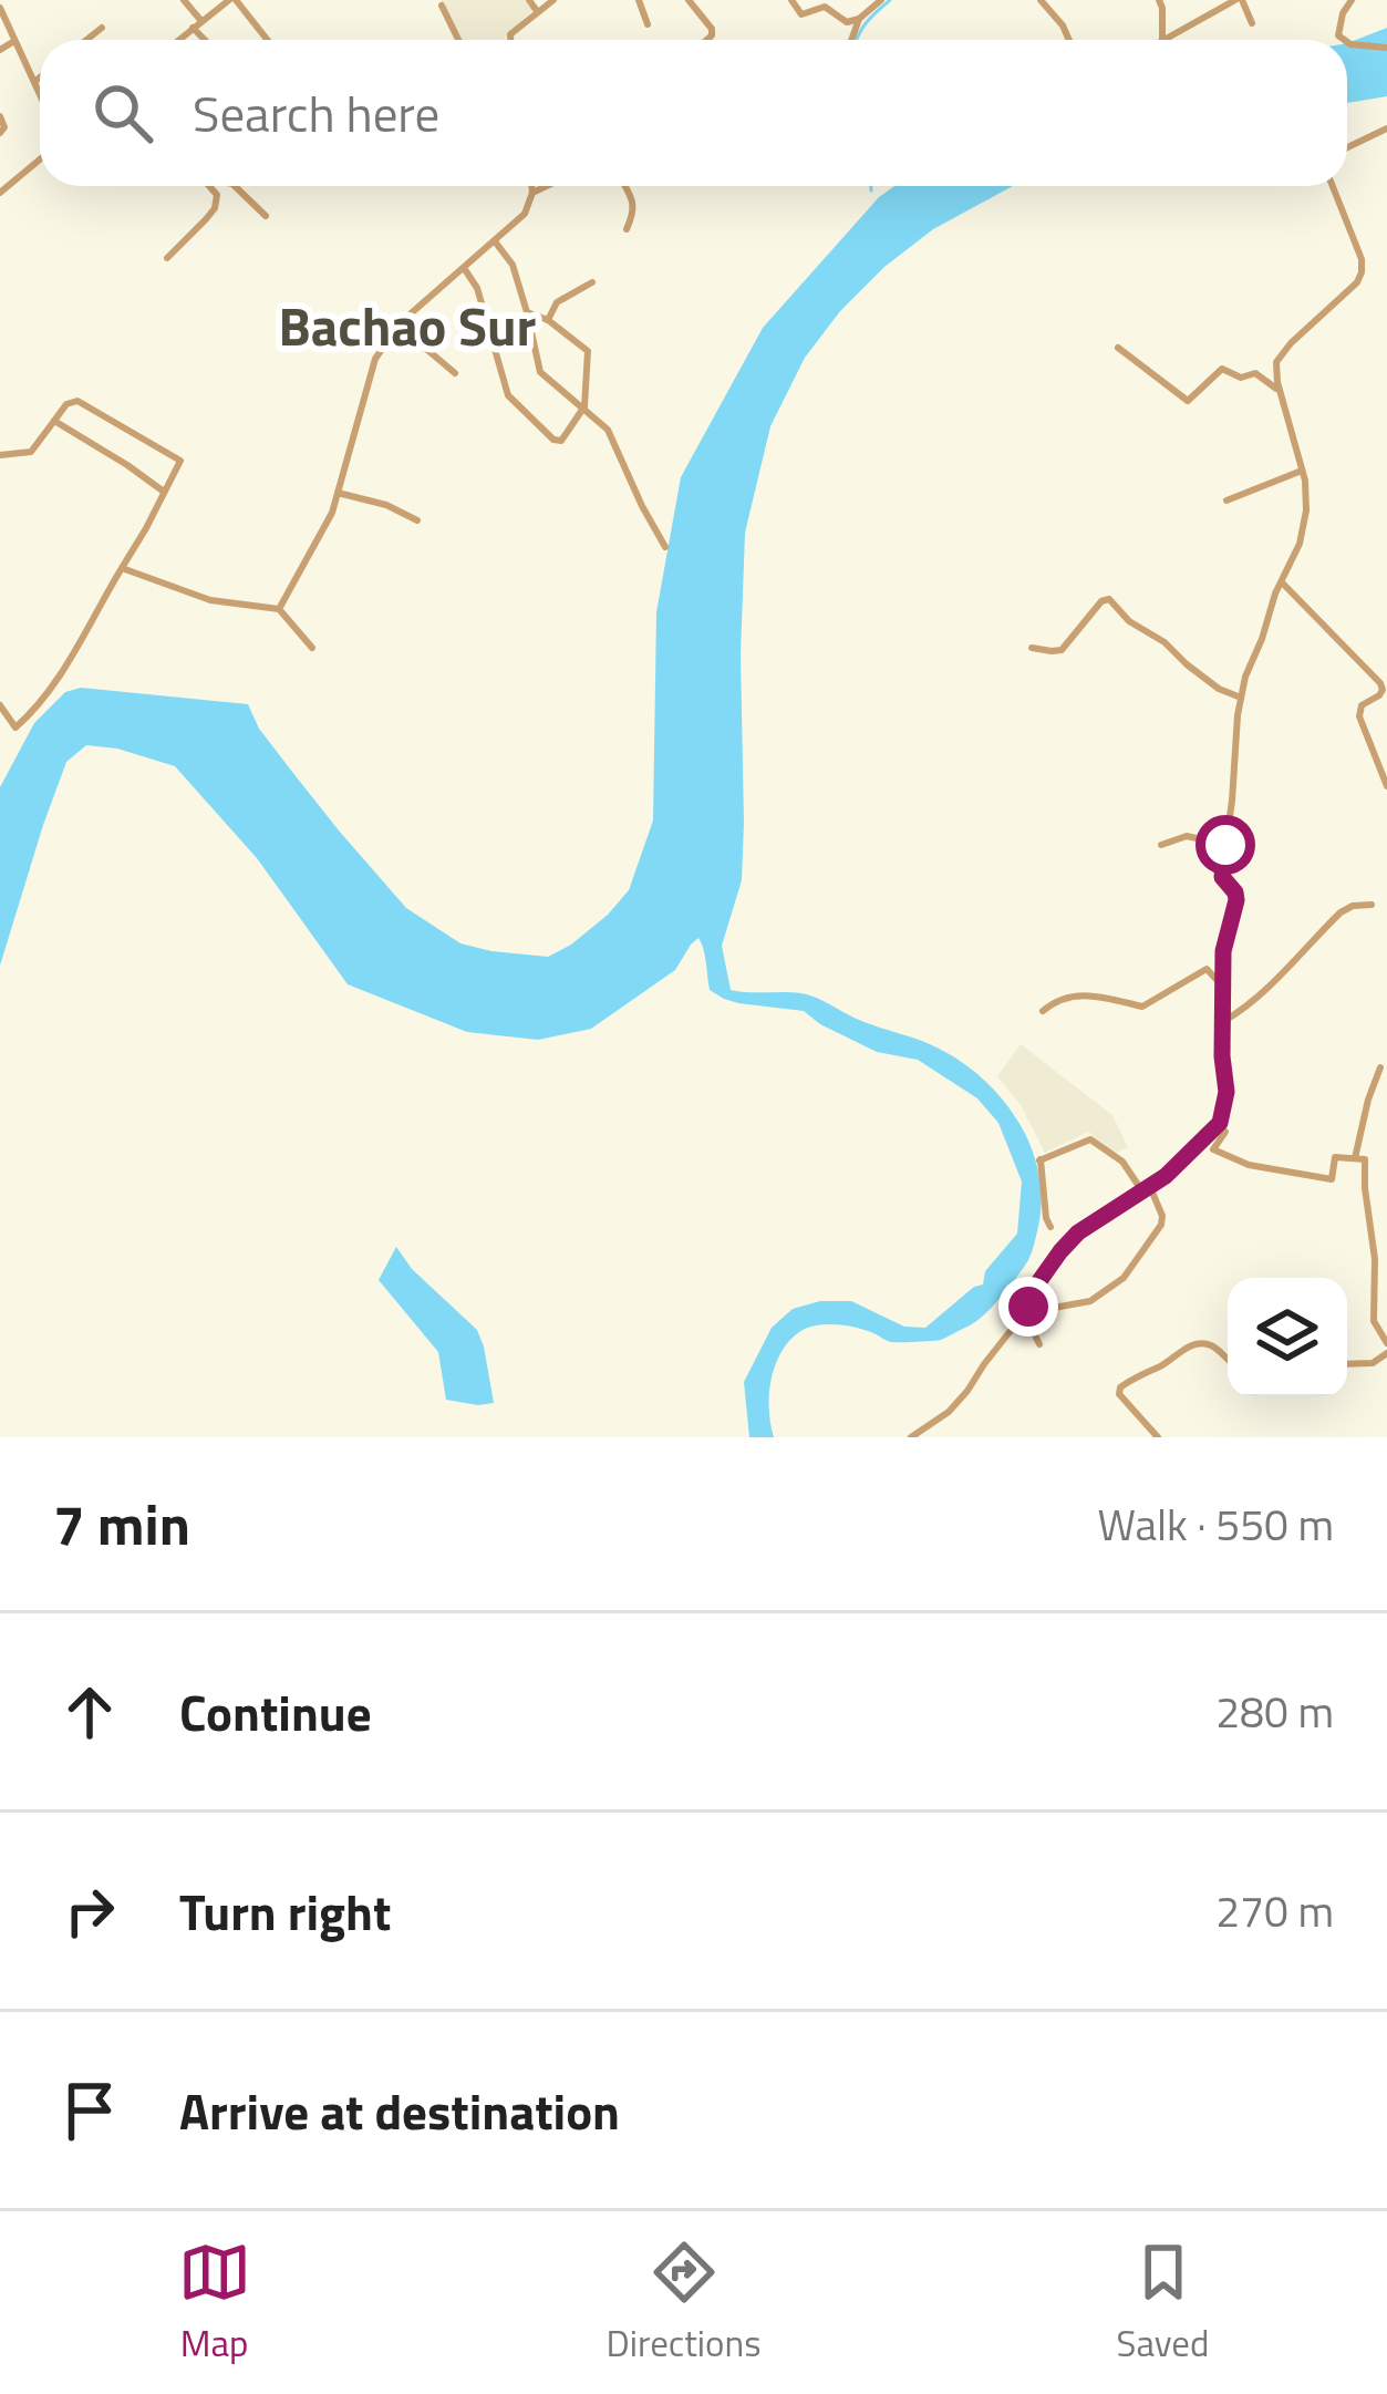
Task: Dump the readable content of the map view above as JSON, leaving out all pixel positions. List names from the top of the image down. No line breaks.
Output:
{"districts":["Bachao Sur"],"page":{"search":"Search here","heading":["7 min","Walk · 550 m"],"list":[["Continue","280 m"],["Turn right","270 m"],"Arrive at destination"],"nav":["Map","Directions","Saved"]}}
